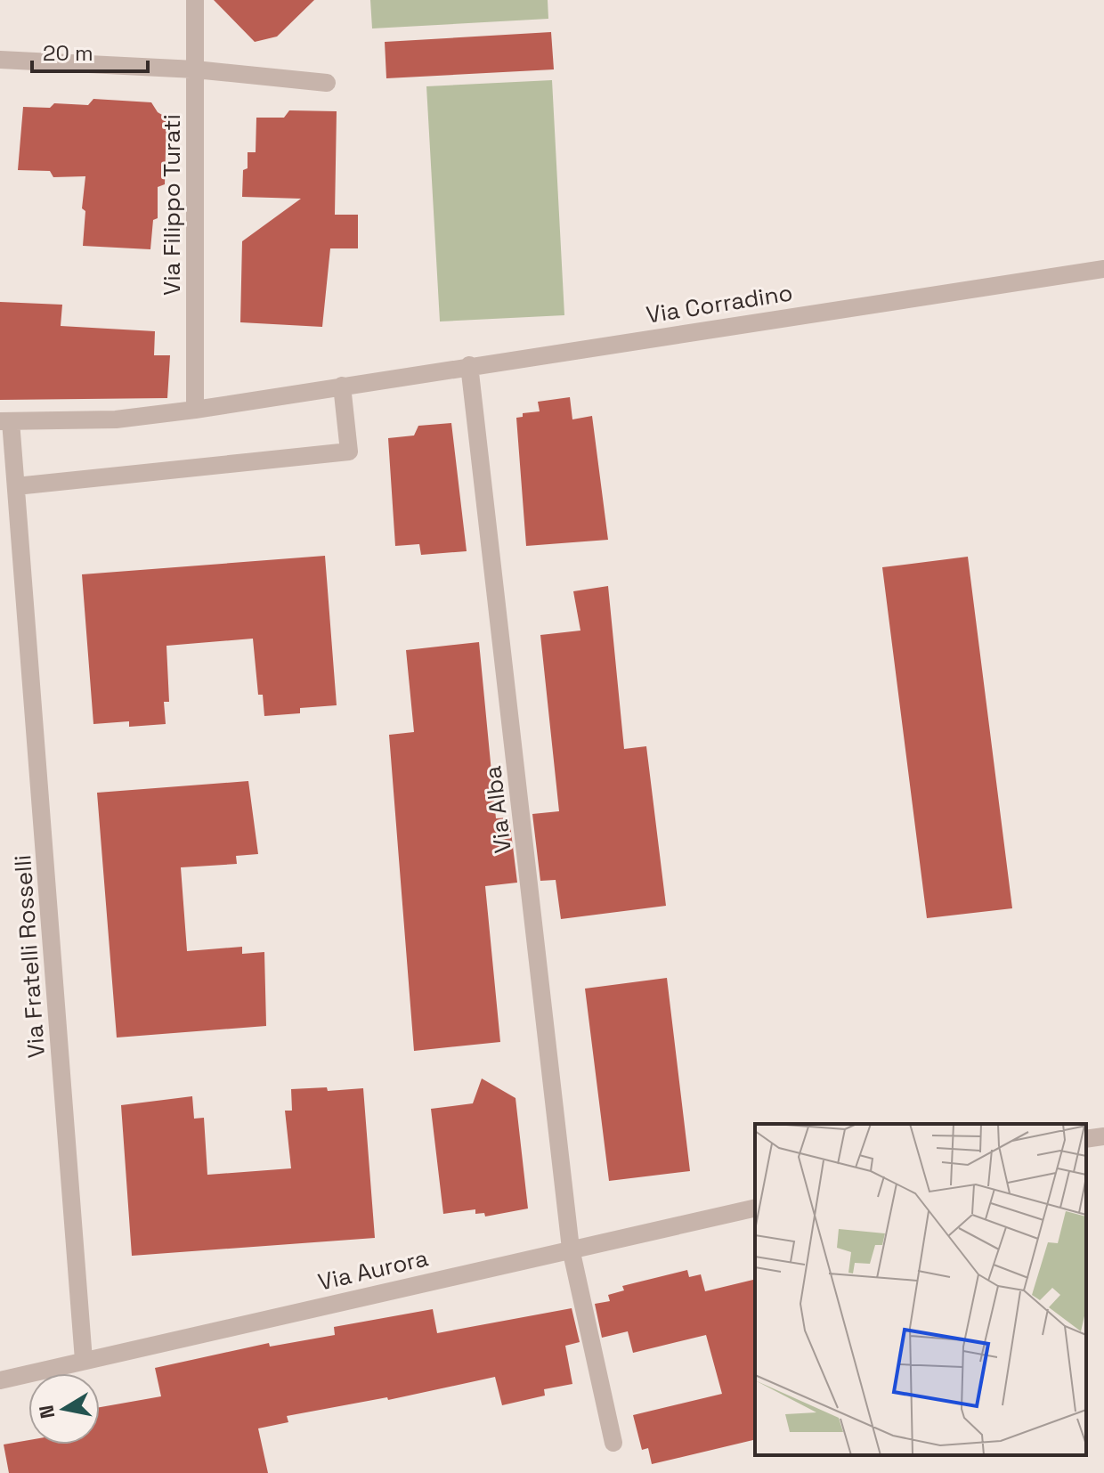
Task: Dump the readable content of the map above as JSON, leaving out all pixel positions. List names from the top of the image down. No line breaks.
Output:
{"streets":{"street":["Via Filippo Turati","Via Corradino","Via Alba","Via Fratelli Rosselli","Via Aurora"]},"crossings":[["Via Filippo Turati","Via Corradino"],["Via Corradino","Via Alba"],["Via Corradino","Via Fratelli Rosselli"],["Via Alba","Via Aurora"],["Via Fratelli Rosselli","Via Aurora"]],"scale_bar":"20 m","north":"left"}
